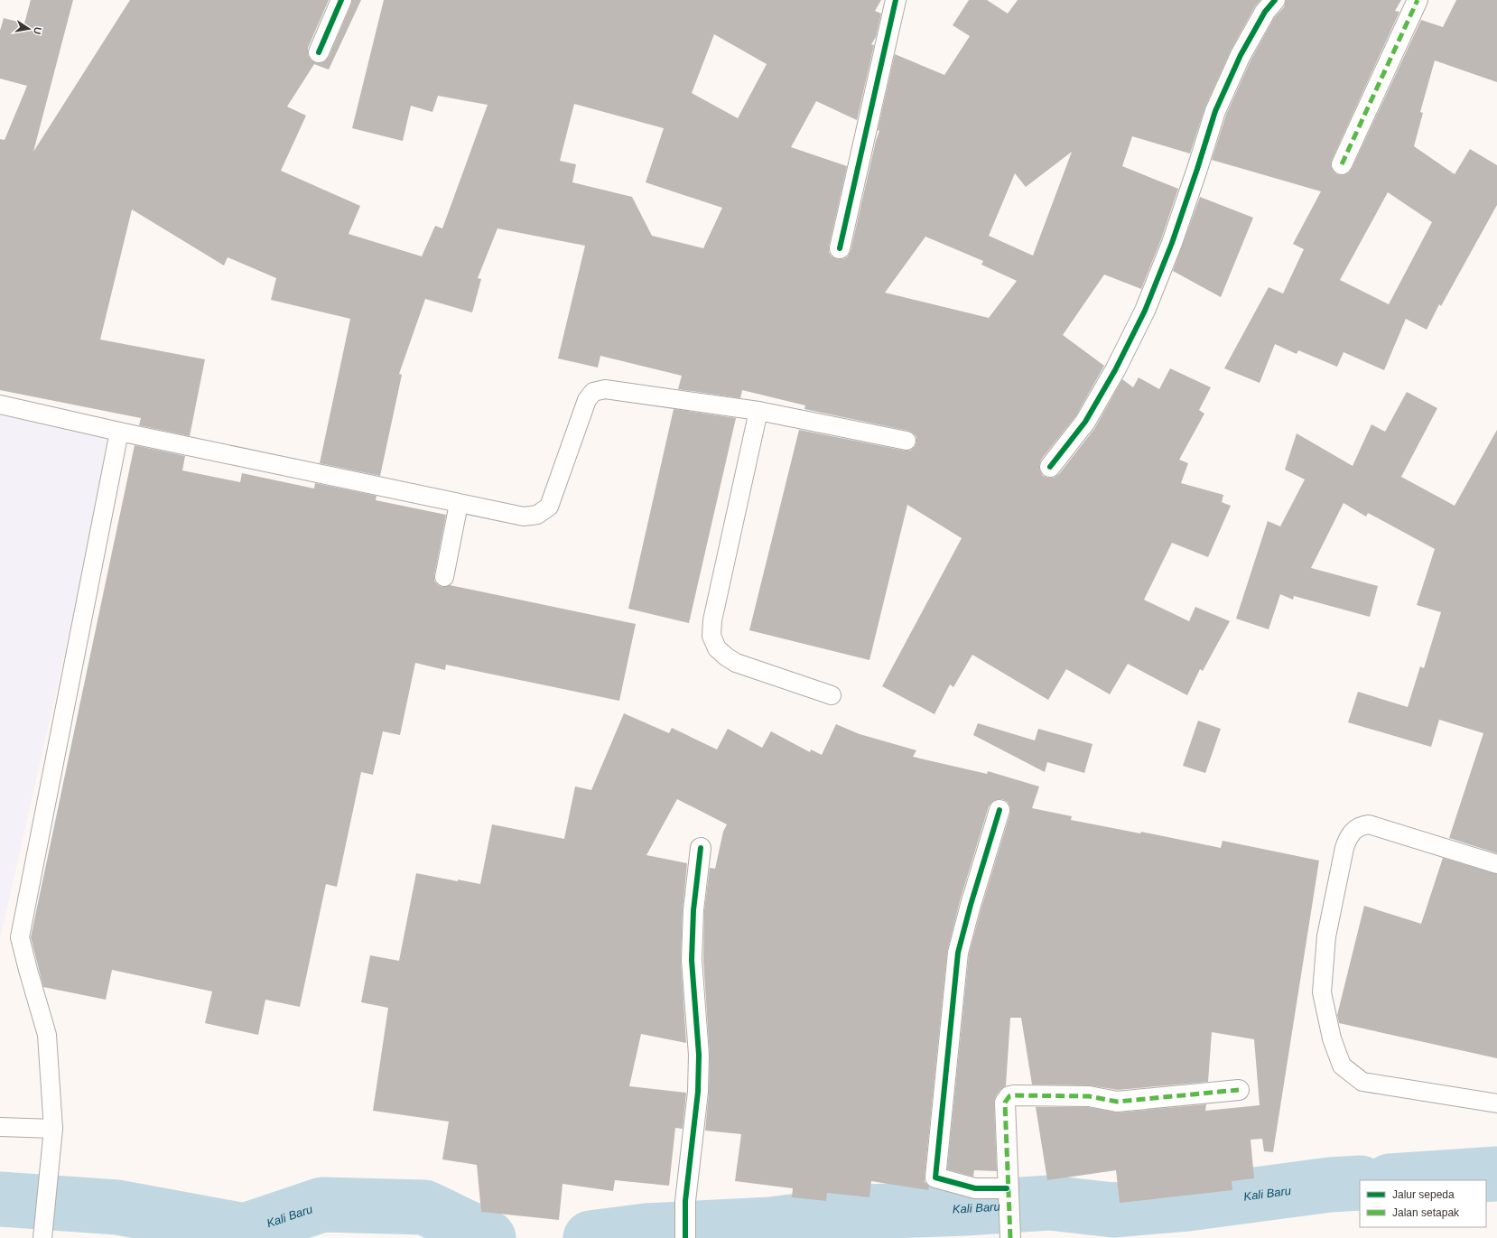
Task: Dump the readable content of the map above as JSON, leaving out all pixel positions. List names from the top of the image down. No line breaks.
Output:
{"water":["Kali Baru"],"legend":["Jalur sepeda","Jalan setapak"],"north":"right"}
